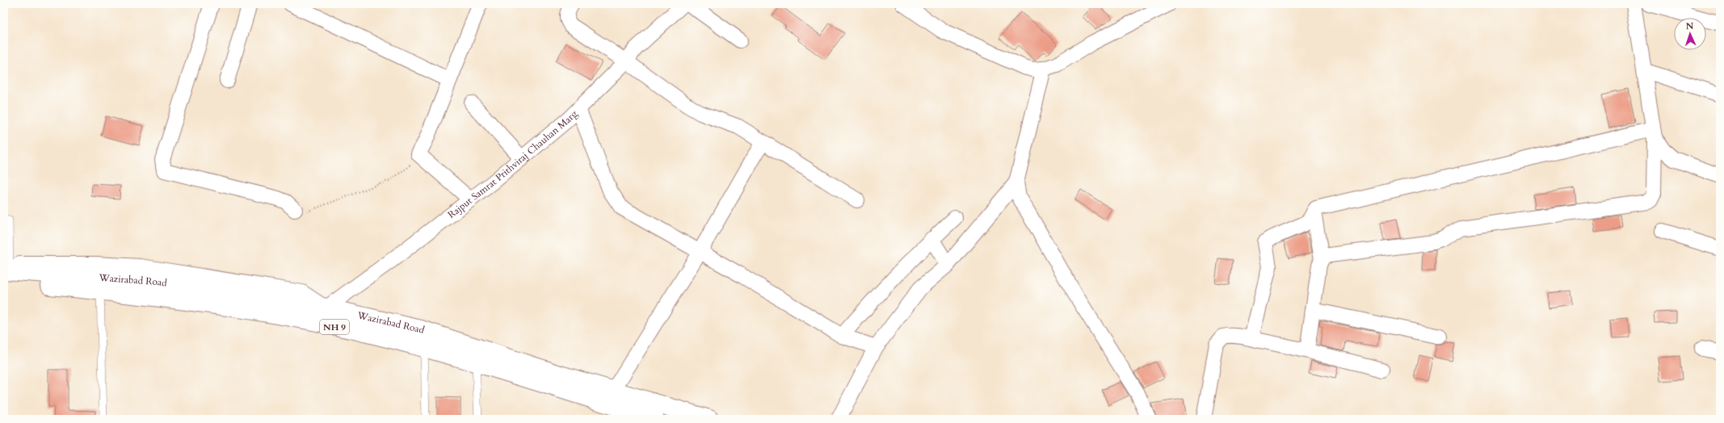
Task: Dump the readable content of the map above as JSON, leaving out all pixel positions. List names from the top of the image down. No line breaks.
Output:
{"streets":{"highway":["Wazirabad Road","NH 9"],"street":["Rajput Samrat Prithviraj Chauhan Marg"]},"crossings":[["Rajput Samrat Prithviraj Chauhan Marg","Wazirabad Road"]],"north":"top"}
